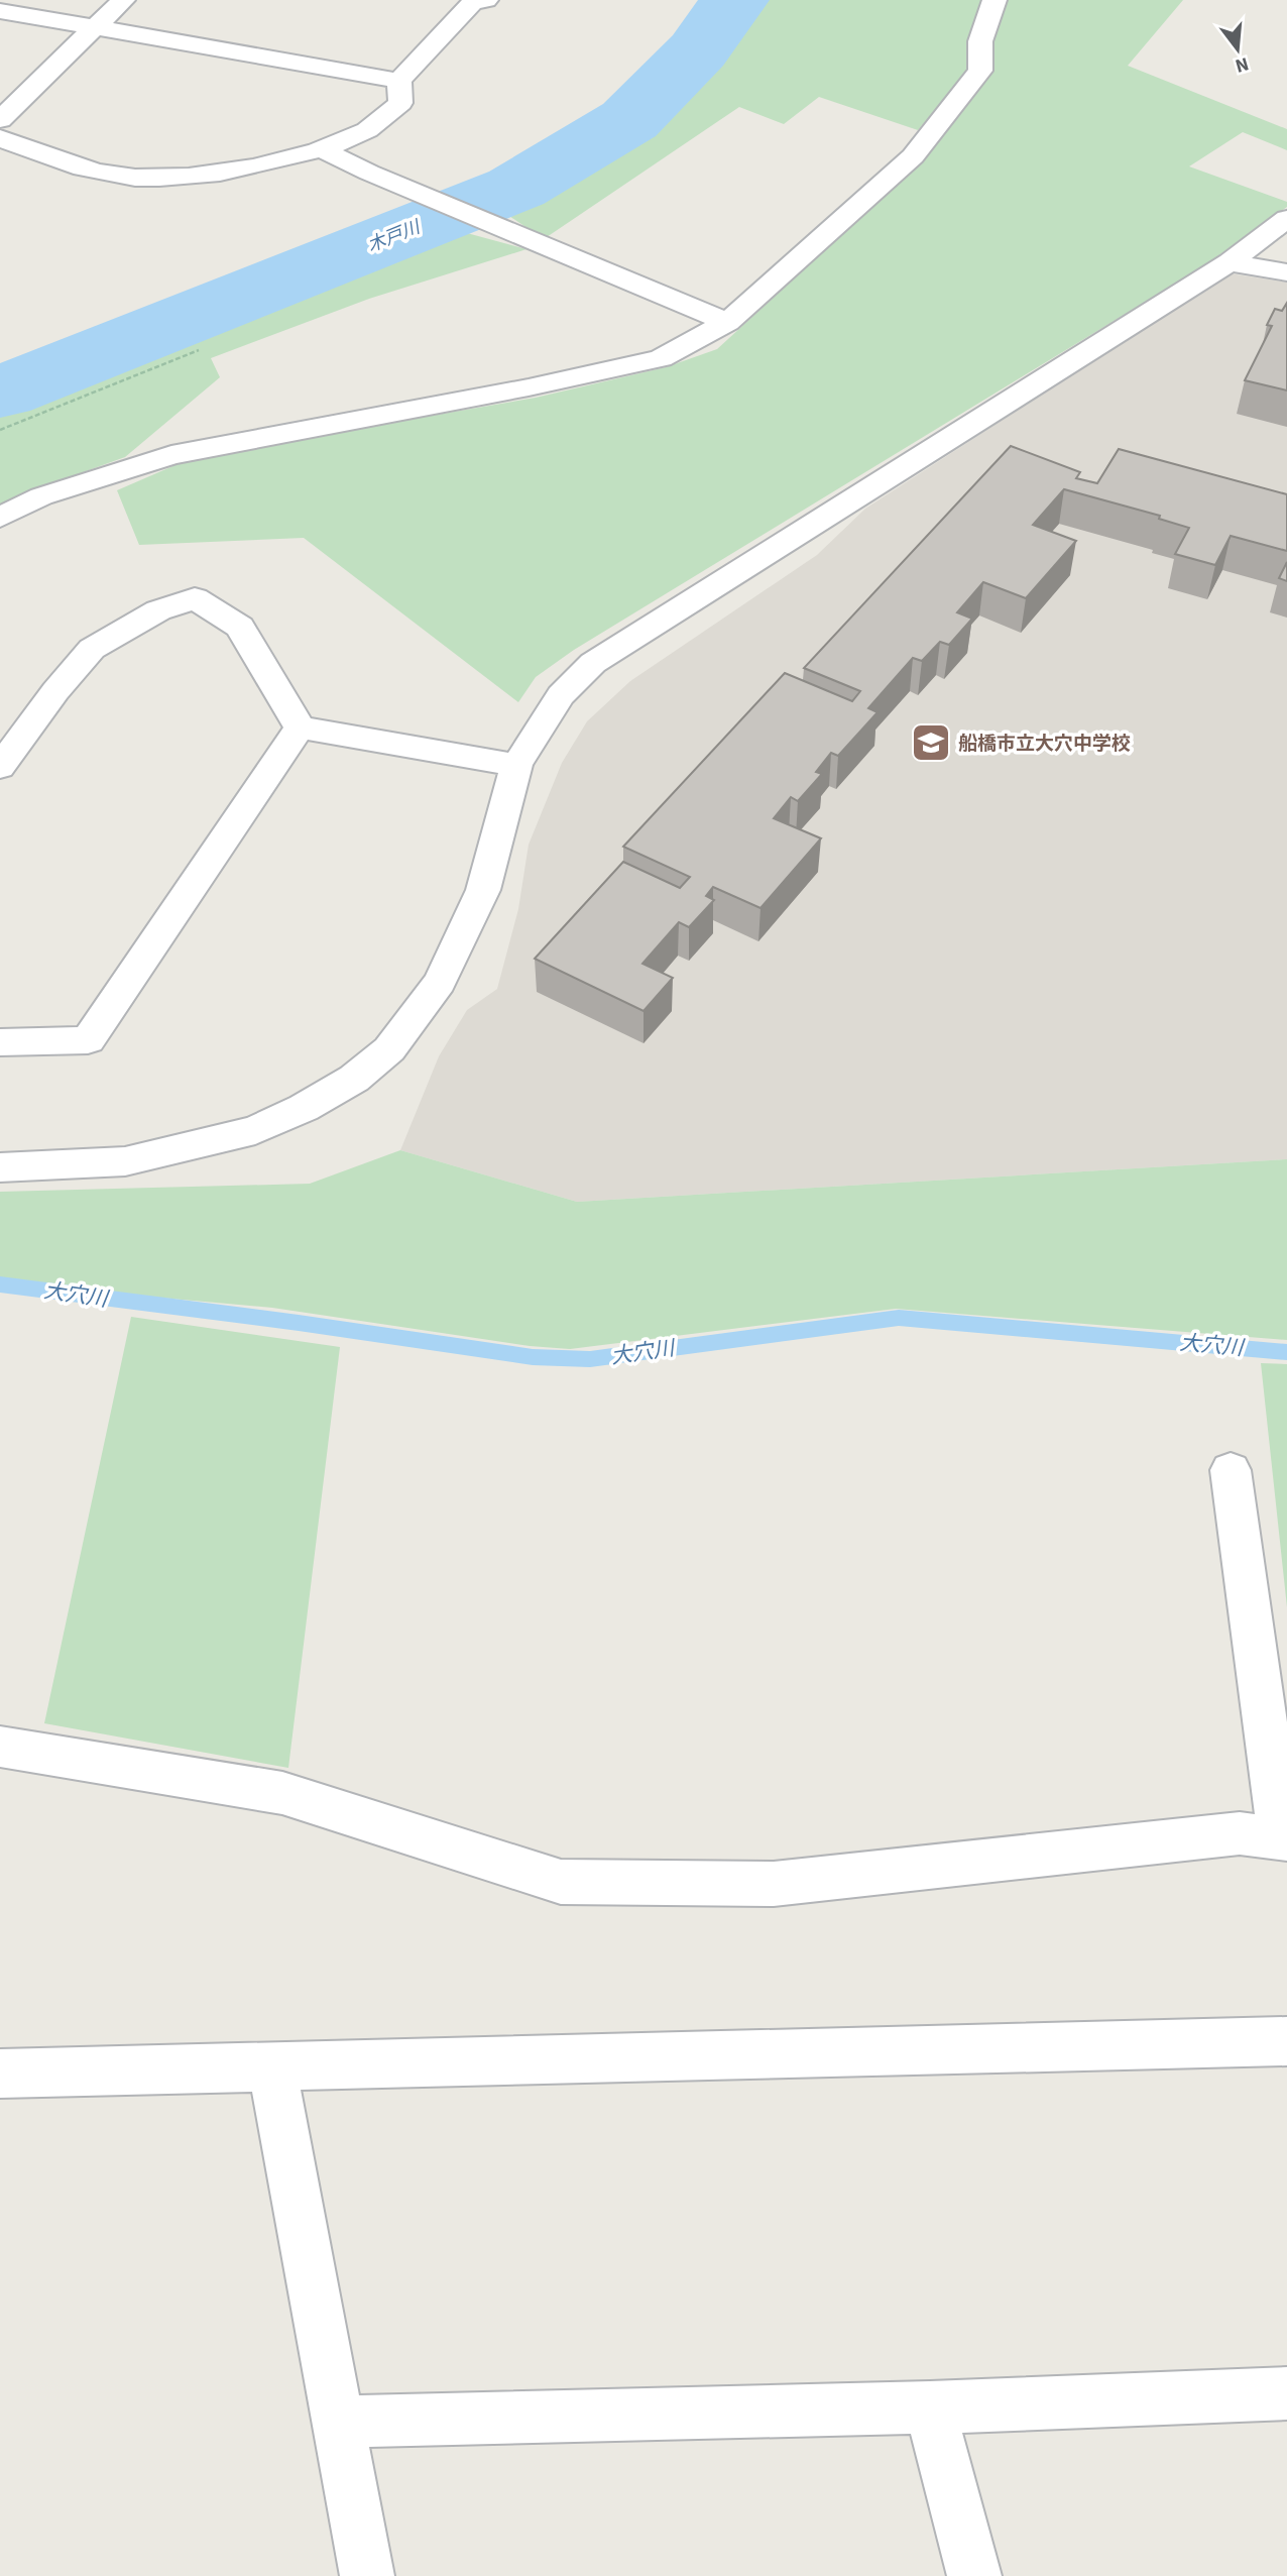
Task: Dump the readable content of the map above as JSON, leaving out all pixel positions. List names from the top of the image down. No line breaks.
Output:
{"water":["木戸川","大穴川"],"places":{"school or university":["船橋市立大穴中学校"]},"north":"bottom"}
